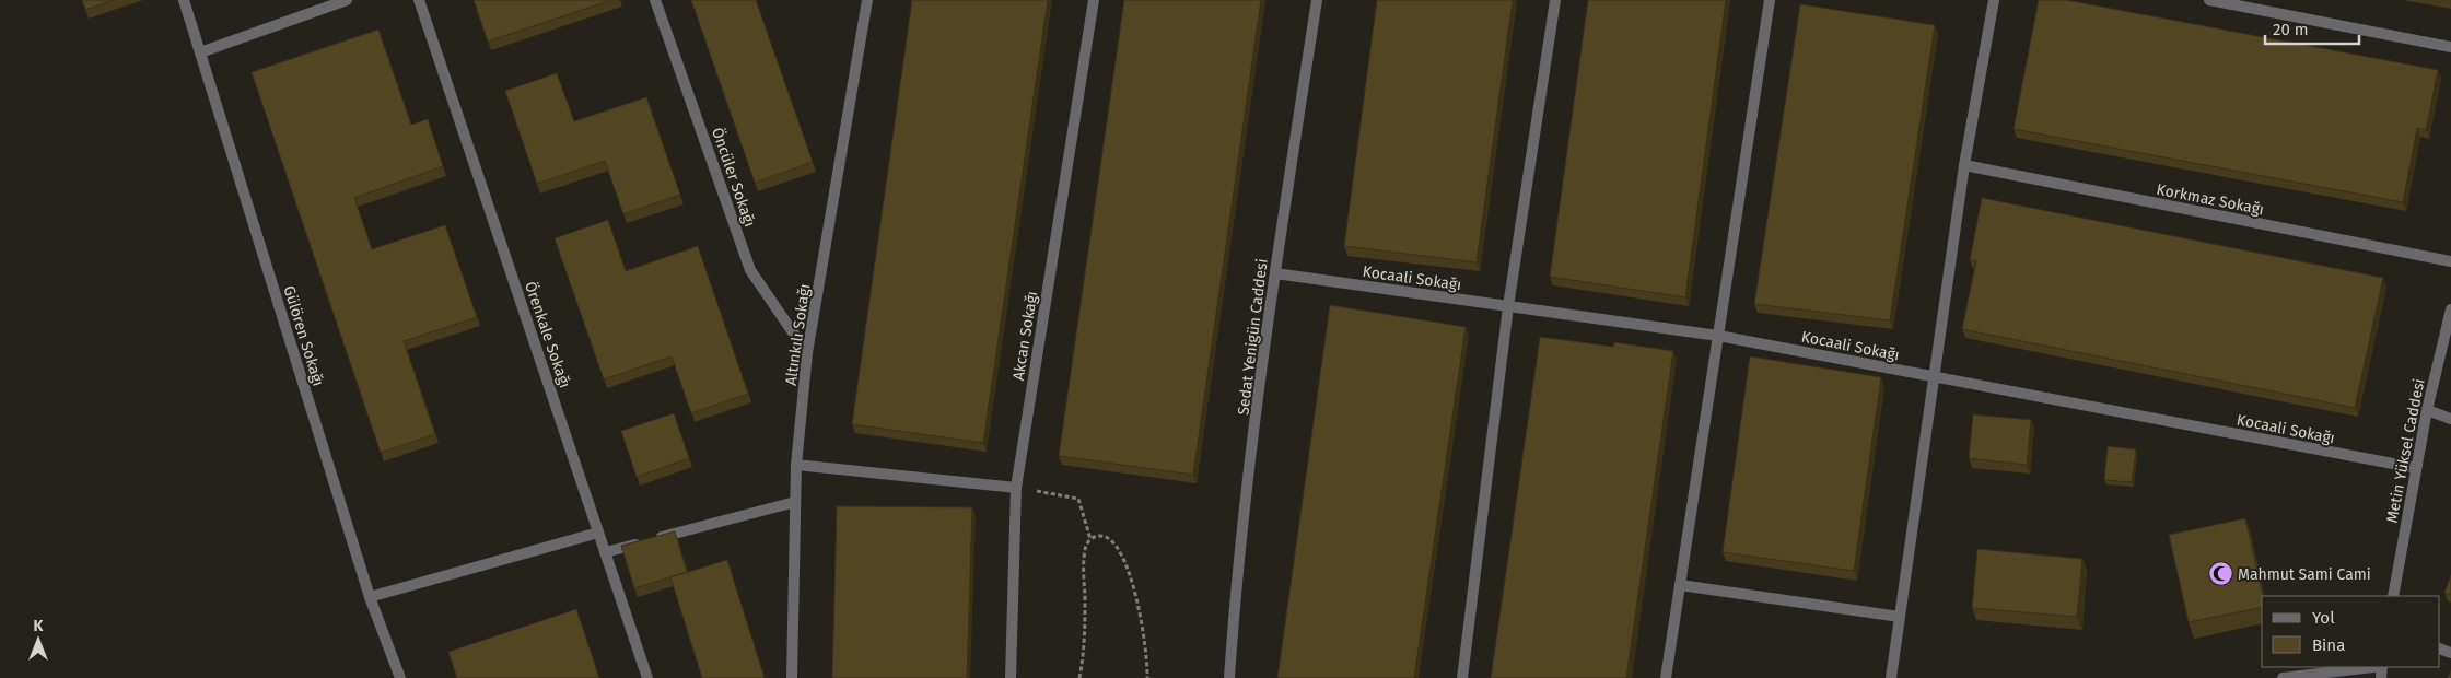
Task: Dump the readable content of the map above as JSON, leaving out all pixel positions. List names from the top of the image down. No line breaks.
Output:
{"streets":{"street":["Öncüler Sokağı","Korkmaz Sokağı","Kocaali Sokağı","Örenkale Sokağı","Altınkılı Sokağı","Gülören Sokağı","Akcan Sokağı","Sedat Yenigün Caddesi","Metin Yüksel Caddesi"]},"crossings":[["Öncüler Sokağı","Altınkılı Sokağı"],["Kocaali Sokağı","Sedat Yenigün Caddesi"],["Kocaali Sokağı","Metin Yüksel Caddesi"]],"places":{"mosque":["Mahmut Sami Cami"]},"legend":["Yol","Bina"],"scale_bar":"20 m","north":"top"}
